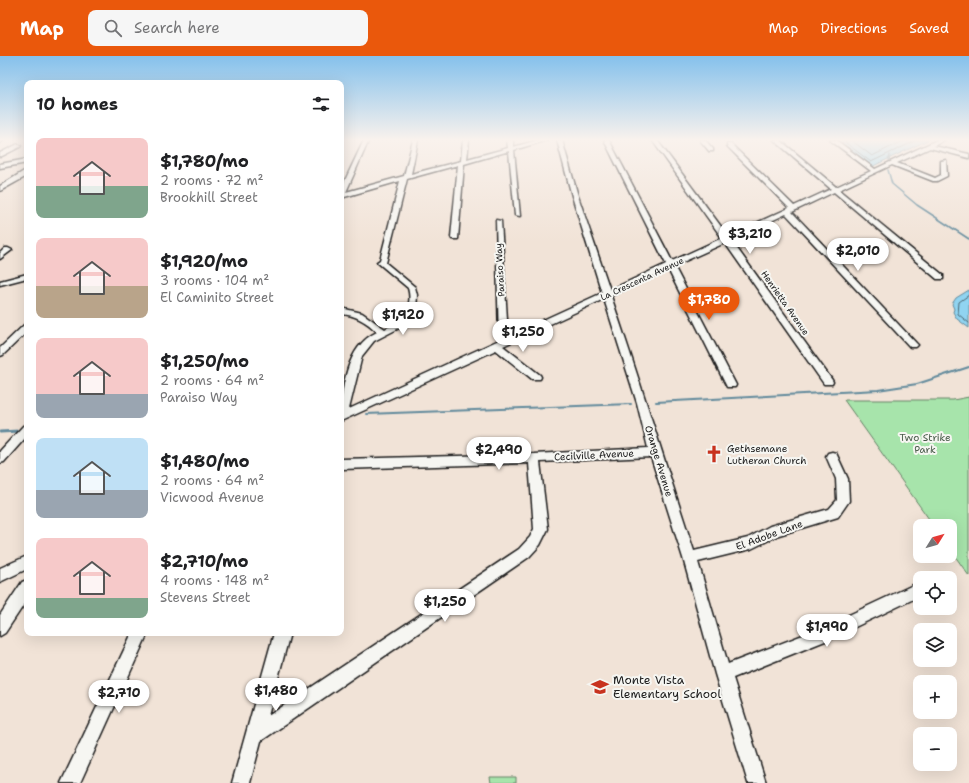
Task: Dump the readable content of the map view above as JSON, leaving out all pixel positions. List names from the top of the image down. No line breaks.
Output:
{"streets":{"street":["Paraiso Way","La Crescenta Avenue","Henrietta Avenue","Cecilville Avenue","Orange Avenue","El Adobe Lane"]},"crossings":[["Paraiso Way","La Crescenta Avenue"],["La Crescenta Avenue","Henrietta Avenue"],["La Crescenta Avenue","Orange Avenue"],["Cecilville Avenue","Orange Avenue"],["Orange Avenue","El Adobe Lane"]],"parks":["Two Strike Park"],"places":{"church":["Gethsemane Lutheran Church"],"school or university":["Monte Vista Elementary School"]},"north":"top right","page":{"header":"Map","search":"Search here","nav":["Map","Directions","Saved"],"heading":"10 homes","list":[{"name":"$1,780/mo","note":"2 rooms · 72 m² · Brookhill Street"},{"name":"$1,920/mo","note":"3 rooms · 104 m² · El Caminito Street"},{"name":"$1,250/mo","note":"2 rooms · 64 m² · Paraiso Way"},{"name":"$1,480/mo","note":"2 rooms · 64 m² · Vicwood Avenue"},{"name":"$2,710/mo","note":"4 rooms · 148 m² · Stevens Street"}],"price":["$3,210","$2,010","$1,780","$1,920","$1,250","$2,490","$1,250","$1,990","$1,480","$2,710"],"map_buttons":["+","−"]}}
